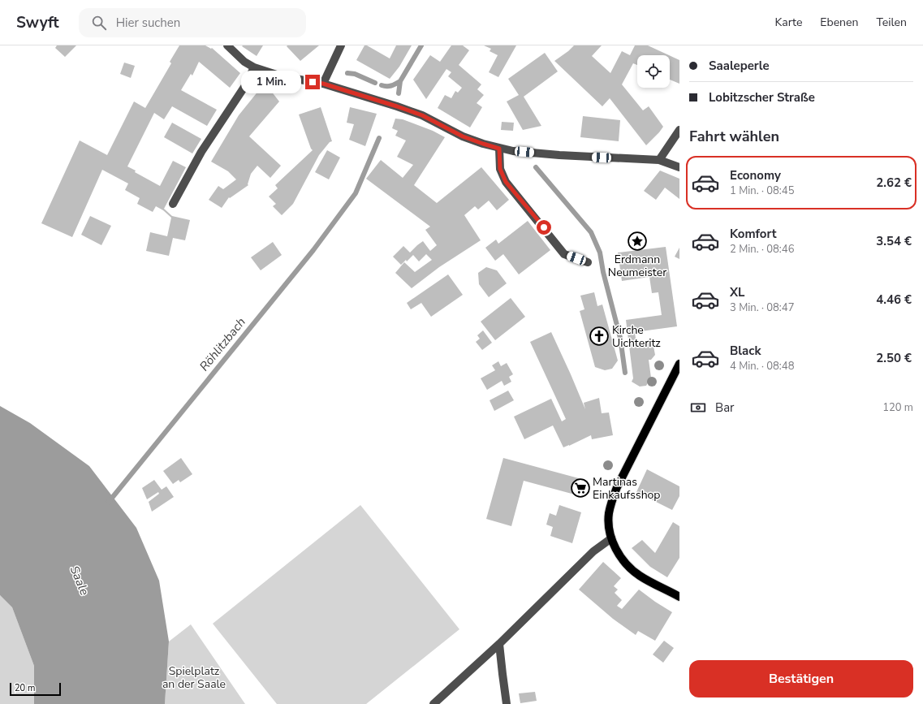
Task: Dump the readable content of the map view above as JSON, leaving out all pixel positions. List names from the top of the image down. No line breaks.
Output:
{"water":["Röhlitzbach","Saale"],"parks":["Spielplatz an der Saale"],"places":{"place":["Erdmann Neumeister"],"church":["Kirche Uichteritz"],"supermarket":["Martinas Einkaufsshop"]},"scale_bar":"20 m","page":{"header":"Swyft","search":"Hier suchen","nav":["Karte","Ebenen","Teilen"],"banner":["Saaleperle","Lobitzscher Straße"],"bubble":"1 Min.","heading":"Fahrt wählen","list":[{"name":"Economy","note":"1 Min. · 08:45","value":"2.62 €"},{"name":"Komfort","note":"2 Min. · 08:46","value":"3.54 €"},{"name":"XL","note":"3 Min. · 08:47","value":"4.46 €"},{"name":"Black","note":"4 Min. · 08:48","value":"2.50 €"}],"pay":["Bar","120 m"],"buttons":"Bestätigen","scale":"20 m"}}
